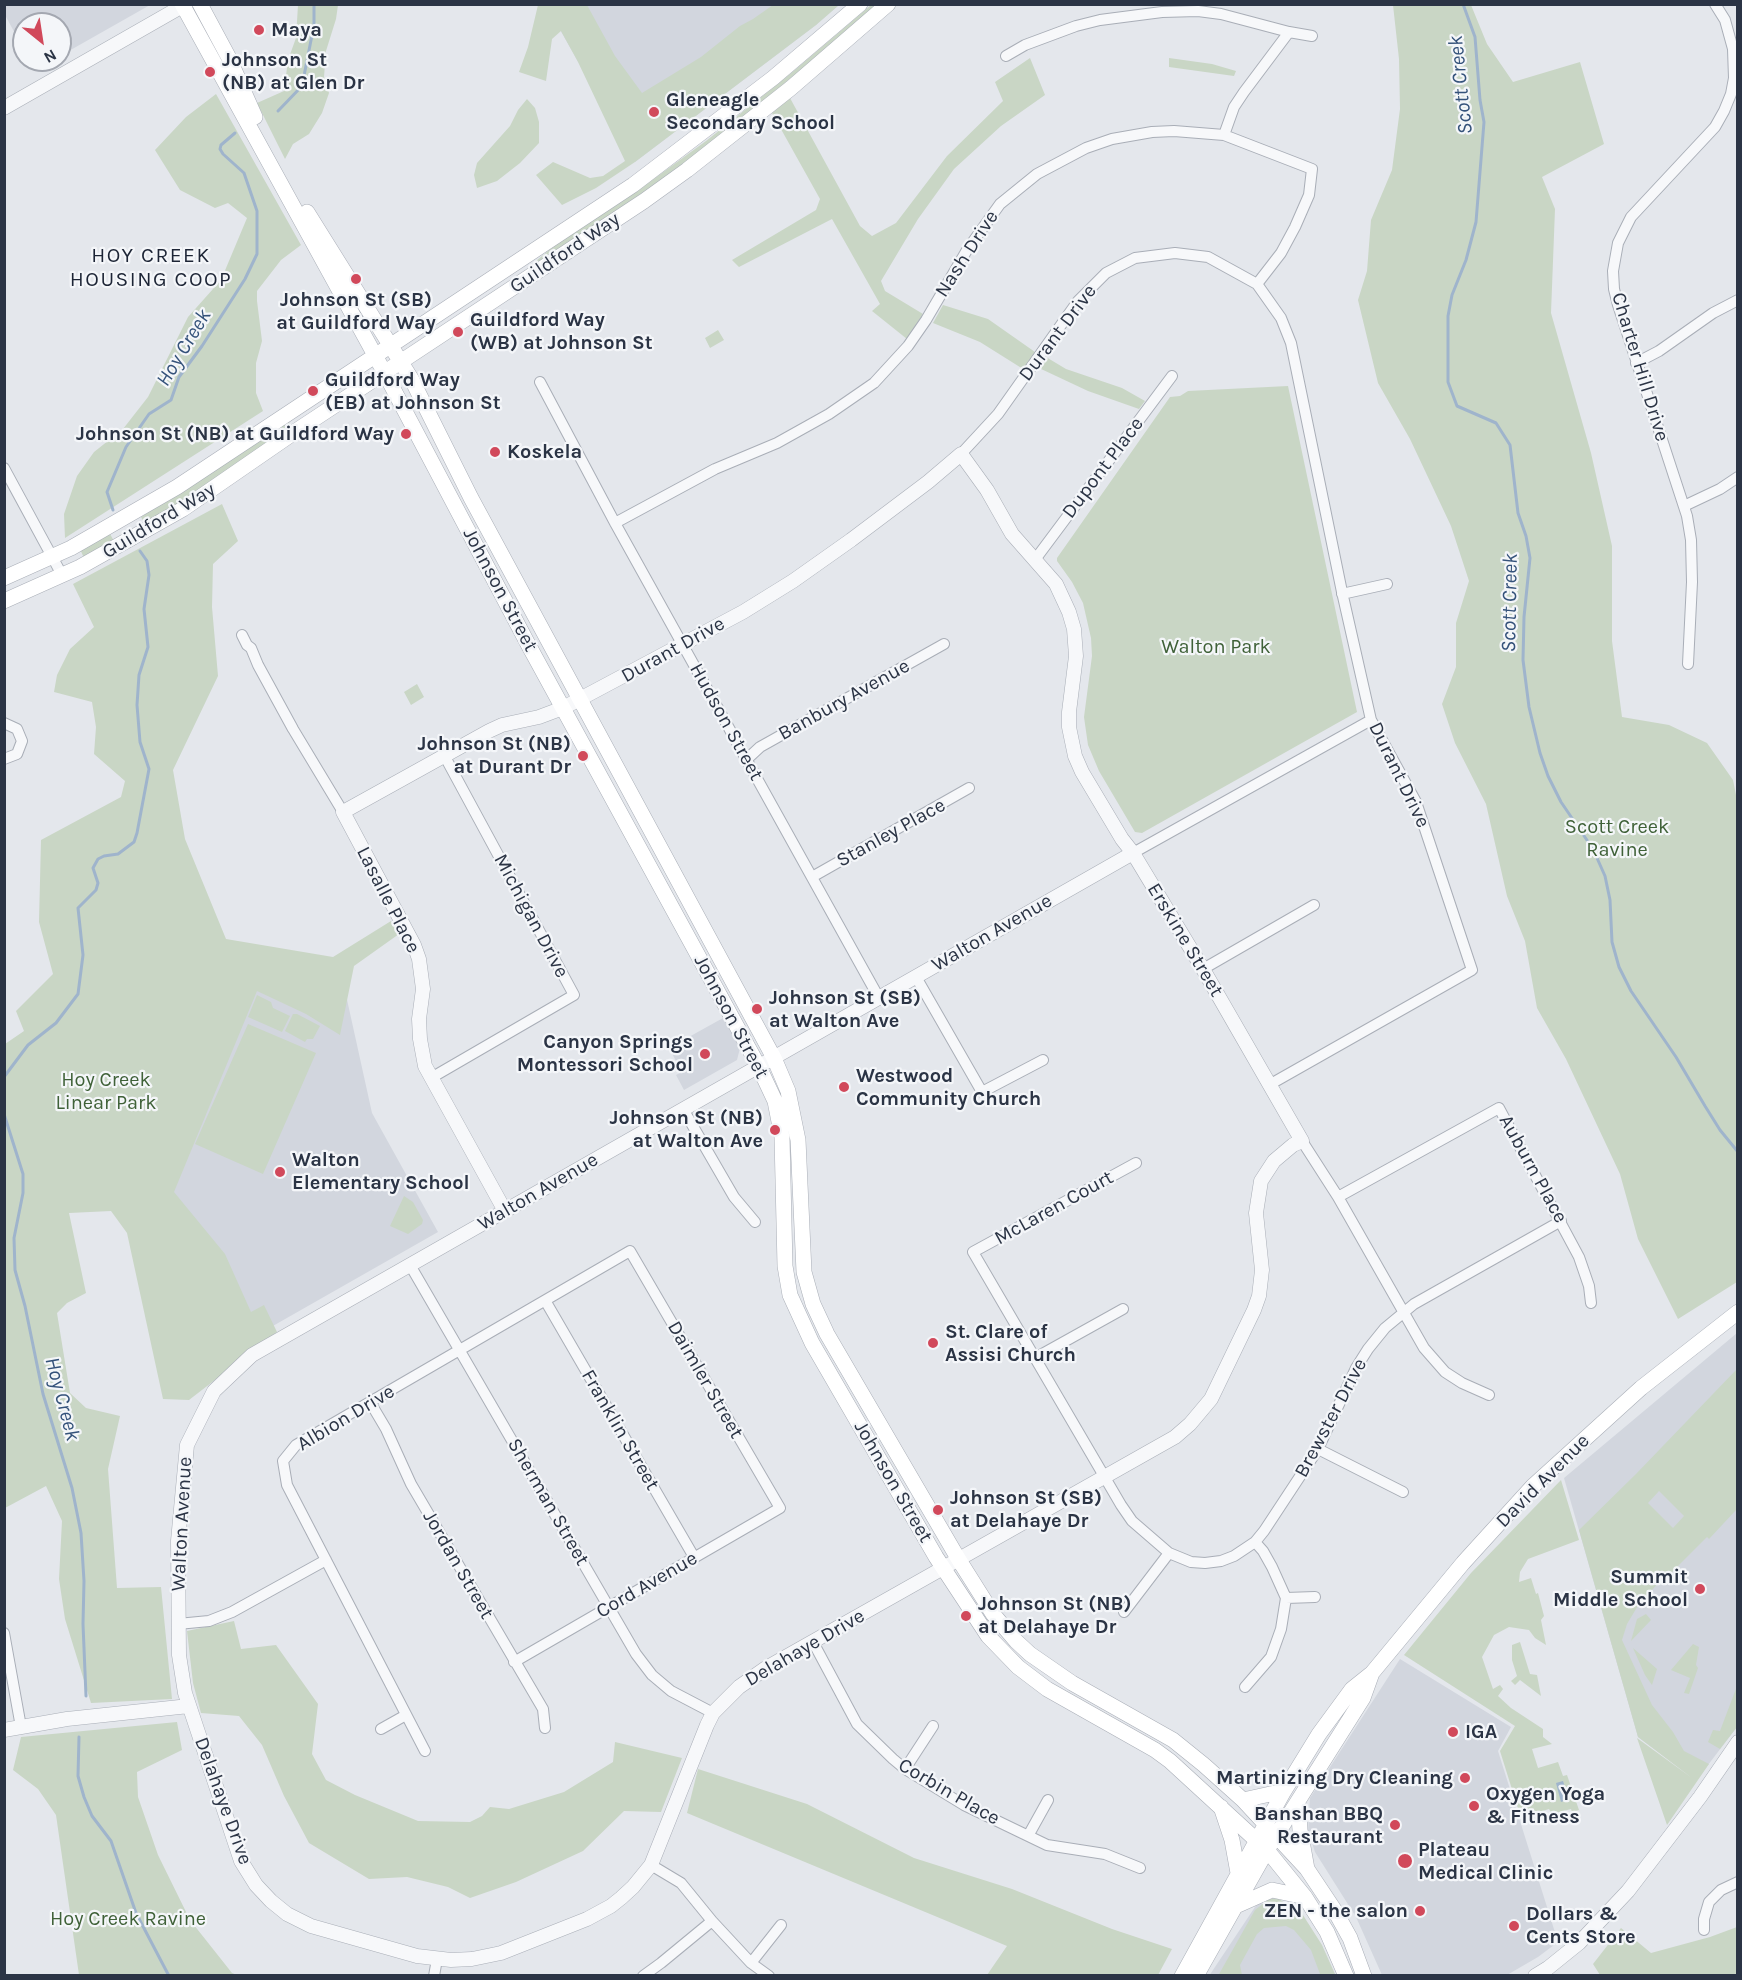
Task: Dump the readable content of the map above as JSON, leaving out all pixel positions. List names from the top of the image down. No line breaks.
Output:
{"streets":{"main road":["Guildford Way","Johnson Street","David Avenue"],"street":["Nash Drive","Durant Drive","Charter Hill Drive","Dupont Place","Banbury Avenue","Hudson Street","Stanley Place","Lasalle Place","Michigan Drive","Walton Avenue","Erskine Street","Auburn Place","McLaren Court","Daimler Street","Albion Drive","Brewster Drive","Franklin Street","Sherman Street","Jordan Street","Cord Avenue","Delahaye Drive","Corbin Place"]},"crossings":[["Guildford Way","Johnson Street"],["Nash Drive","Durant Drive"],["Nash Drive","Hudson Street"],["Durant Drive","Johnson Street"],["Durant Drive","Hudson Street"],["Durant Drive","Lasalle Place"],["Durant Drive","Michigan Drive"],["Durant Drive","Walton Avenue"],["Durant Drive","Erskine Street"],["Dupont Place","Erskine Street"],["Johnson Street","Walton Avenue"],["Johnson Street","David Avenue"],["Johnson Street","Delahaye Drive"],["Banbury Avenue","Hudson Street"],["Hudson Street","Stanley Place"],["Hudson Street","Walton Avenue"],["Lasalle Place","Michigan Drive"],["Lasalle Place","Walton Avenue"],["Walton Avenue","Erskine Street"],["Walton Avenue","Sherman Street"],["Walton Avenue","Delahaye Drive"],["Erskine Street","Auburn Place"],["Erskine Street","Brewster Drive"],["Erskine Street","Delahaye Drive"],["Auburn Place","Brewster Drive"],["McLaren Court","Brewster Drive"],["Daimler Street","Albion Drive"],["Daimler Street","Cord Avenue"],["Albion Drive","Franklin Street"],["Albion Drive","Sherman Street"],["Albion Drive","Jordan Street"],["Brewster Drive","Delahaye Drive"],["Franklin Street","Cord Avenue"],["Sherman Street","Cord Avenue"],["Sherman Street","Delahaye Drive"],["Jordan Street","Cord Avenue"],["Delahaye Drive","Corbin Place"]],"districts":["HOY CREEK HOUSING COOP"],"water":["Scott Creek","Hoy Creek"],"parks":["Walton Park","Scott Creek Ravine","Hoy Creek Linear Park","Hoy Creek Ravine"],"places":["Maya","Johnson St (NB) at Glen Dr","Gleneagle Secondary School","Johnson St (SB) at Guildford Way","Guildford Way (WB) at Johnson St","Guildford Way (EB) at Johnson St","Johnson St (NB) at Guildford Way","Koskela","Johnson St (NB) at Durant Dr","Johnson St (SB) at Walton Ave","Canyon Springs Montessori School","Westwood Community Church","Johnson St (NB) at Walton Ave","Walton Elementary School","St. Clare of Assisi Church","Johnson St (SB) at Delahaye Dr","Summit Middle School","Johnson St (NB) at Delahaye Dr","IGA","Martinizing Dry Cleaning","Oxygen Yoga & Fitness","Banshan BBQ Restaurant","Plateau Medical Clinic","ZEN - the salon","Dollars & Cents Store"],"north":"bottom right"}
